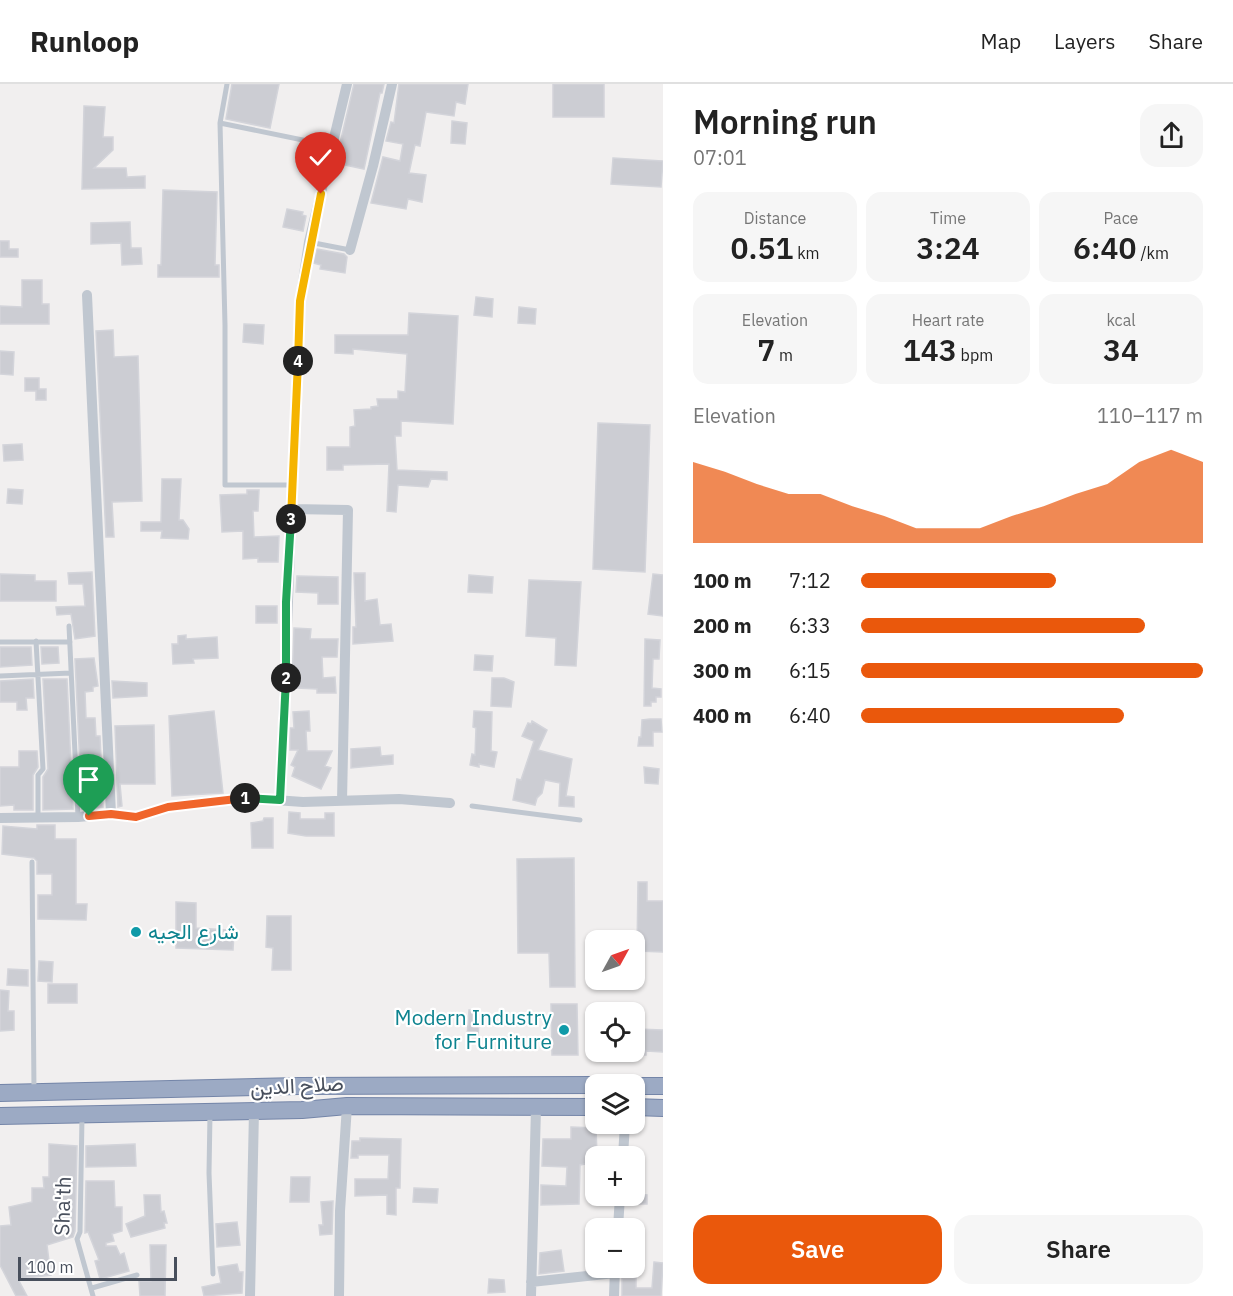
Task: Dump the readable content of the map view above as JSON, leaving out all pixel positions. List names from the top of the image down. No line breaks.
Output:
{"streets":{"highway":["صلاح الدين"],"lane":["Sha'th"]},"crossings":[["صلاح الدين","Sha'th"]],"places":["شارع الجيه","Modern Industry for Furniture"],"scale_bar":"100 m","north":"top right","page":{"header":"Runloop","nav":["Map","Layers","Share"],"heading":["Morning run","07:01"],"stats":[["Distance","0.51 km"],["Time","3:24"],["Pace","6:40 /km"],["Elevation","7 m"],["Heart rate","143 bpm"],["kcal","34"]],"pins":["4","3","2","1"],"chart":["Elevation","110–117 m"],"list":[{"name":"100 m","note":"7:12"},{"name":"200 m","note":"6:33"},{"name":"300 m","note":"6:15"},{"name":"400 m","note":"6:40"}],"map_buttons":["+","−"],"buttons":["Save","Share"],"scale":"100 m"}}
